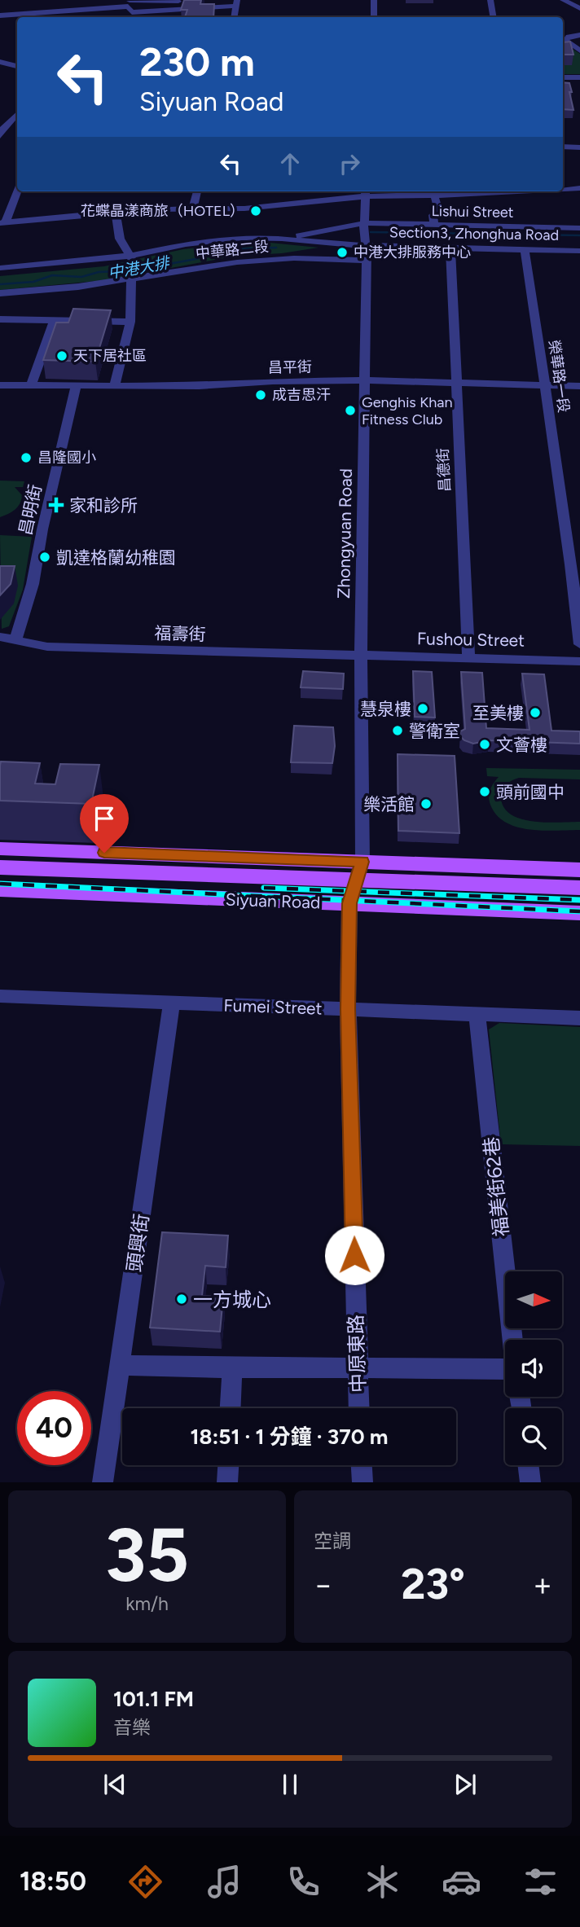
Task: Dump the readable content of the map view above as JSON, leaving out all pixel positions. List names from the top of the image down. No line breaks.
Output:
{"streets":{"main road":["Siyuan Road"],"street":["Lishui Street","Section3, Zhonghua Road","中華路二段","昌平街","榮華路一段","昌德街","昌明街","Zhongyuan Road","福壽街","Fushou Street","Fumei Street","福美街62巷","頭興街","中原東路"]},"crossings":[["Lishui Street","Section3, Zhonghua Road"],["Lishui Street","Zhongyuan Road"],["Section3, Zhonghua Road","榮華路一段"],["Section3, Zhonghua Road","昌德街"],["Section3, Zhonghua Road","Zhongyuan Road"],["中華路二段","Zhongyuan Road"],["昌平街","榮華路一段"],["昌平街","昌德街"],["昌平街","昌明街"],["昌平街","Zhongyuan Road"],["昌德街","Fushou Street"],["昌明街","福壽街"],["Zhongyuan Road","福壽街"],["Zhongyuan Road","Fushou Street"],["Zhongyuan Road","Siyuan Road"],["Zhongyuan Road","中原東路"],["福壽街","Fushou Street"],["Siyuan Road","中原東路"],["Fumei Street","福美街62巷"],["Fumei Street","頭興街"],["Fumei Street","中原東路"]],"water":["中港大排"],"places":{"other":["花蝶晶漾商旅（HOTEL）","中港大排服務中心","天下居社區","成吉思汗","Genghis Khan Fitness Club","昌隆國小","凱達格蘭幼稚園","慧泉樓","至美樓","警衛室","文薈樓","頭前國中","樂活館","一方城心"],"health":["家和診所"]},"north":"right","page":{"turn":["230 m","Siyuan Road"],"limit":"40","trip":"18:51 · 1 分鐘 · 370 m","tile":[["35","km/h"],"空調"],"heat":["−","23°","+"],"song":["101.1 FM","音樂"],"tabs":"18:50"}}
